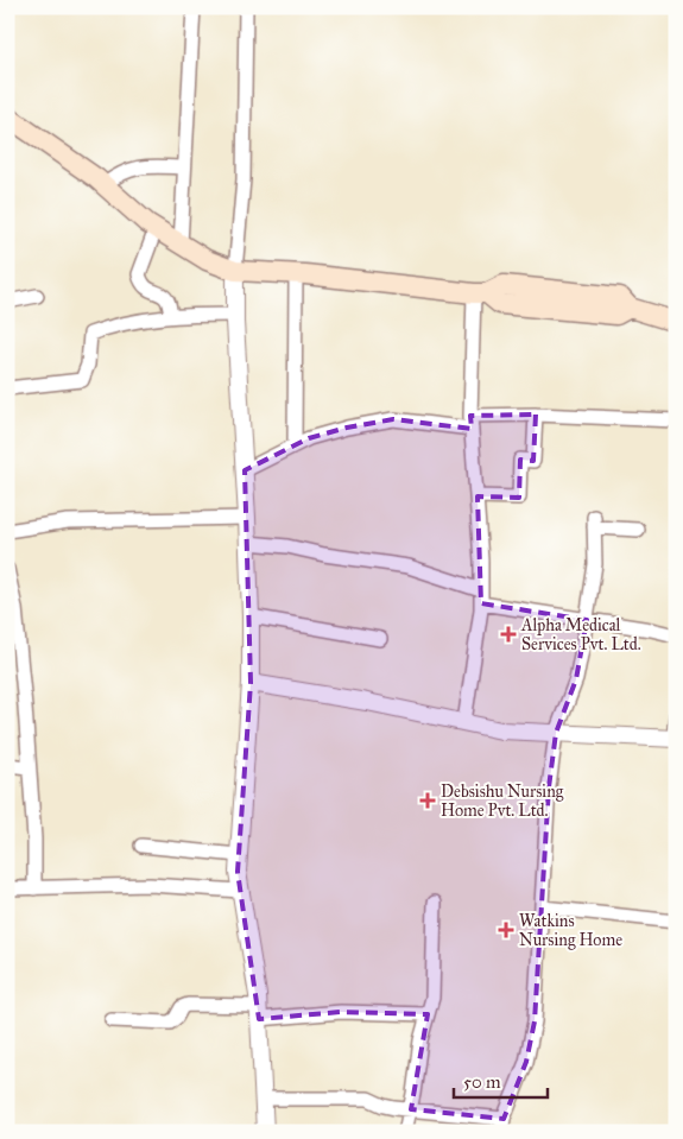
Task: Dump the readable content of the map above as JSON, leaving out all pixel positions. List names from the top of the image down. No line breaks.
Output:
{"places":{"health":["Alpha Medical Services Pvt. Ltd.","Debsishu Nursing Home Pvt. Ltd.","Watkins Nursing Home"]},"scale_bar":"50 m"}
